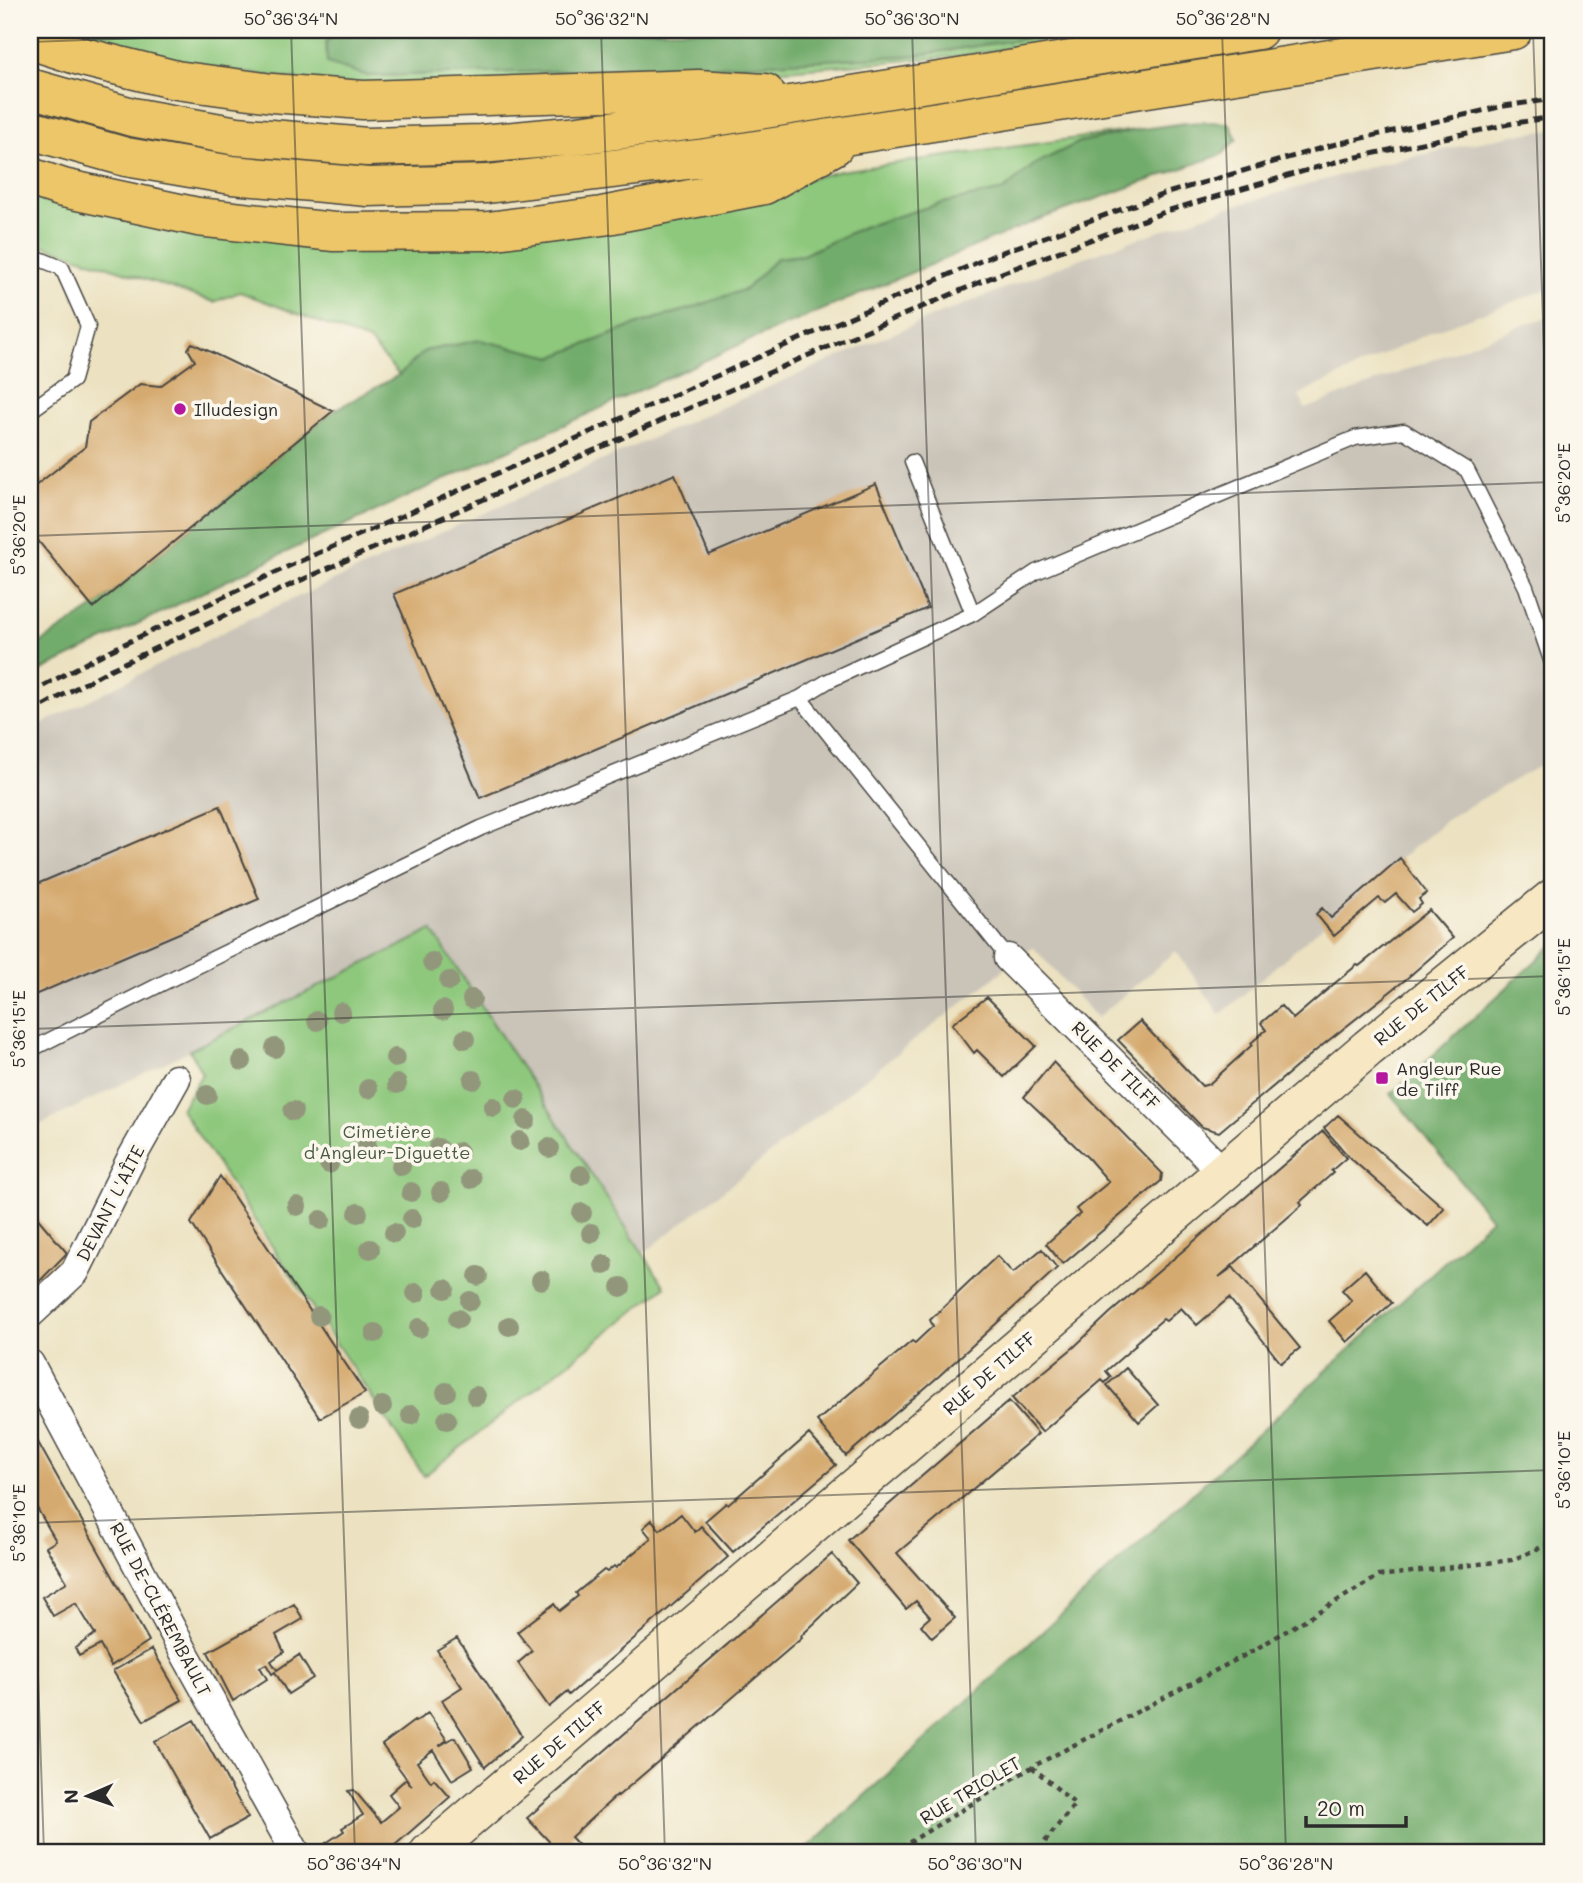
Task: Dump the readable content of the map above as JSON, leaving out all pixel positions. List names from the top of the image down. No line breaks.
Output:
{"streets":{"main road":["RUE DE TILFF"],"street":["DEVANT L'AÎTE","RUE DE-CLÉREMBAULT"],"path":["RUE TRIOLET"]},"parks":["Cimetière d'Angleur-Diguette"],"places":{"other":["Illudesign"],"transit":["Angleur Rue de Tilff"]},"scale_bar":"20 m","north":"left","coordinates":["50°36'34\"N","50°36'32\"N","50°36'30\"N","50°36'28\"N","5°36'20\"E","5°36'15\"E","5°36'10\"E"]}
